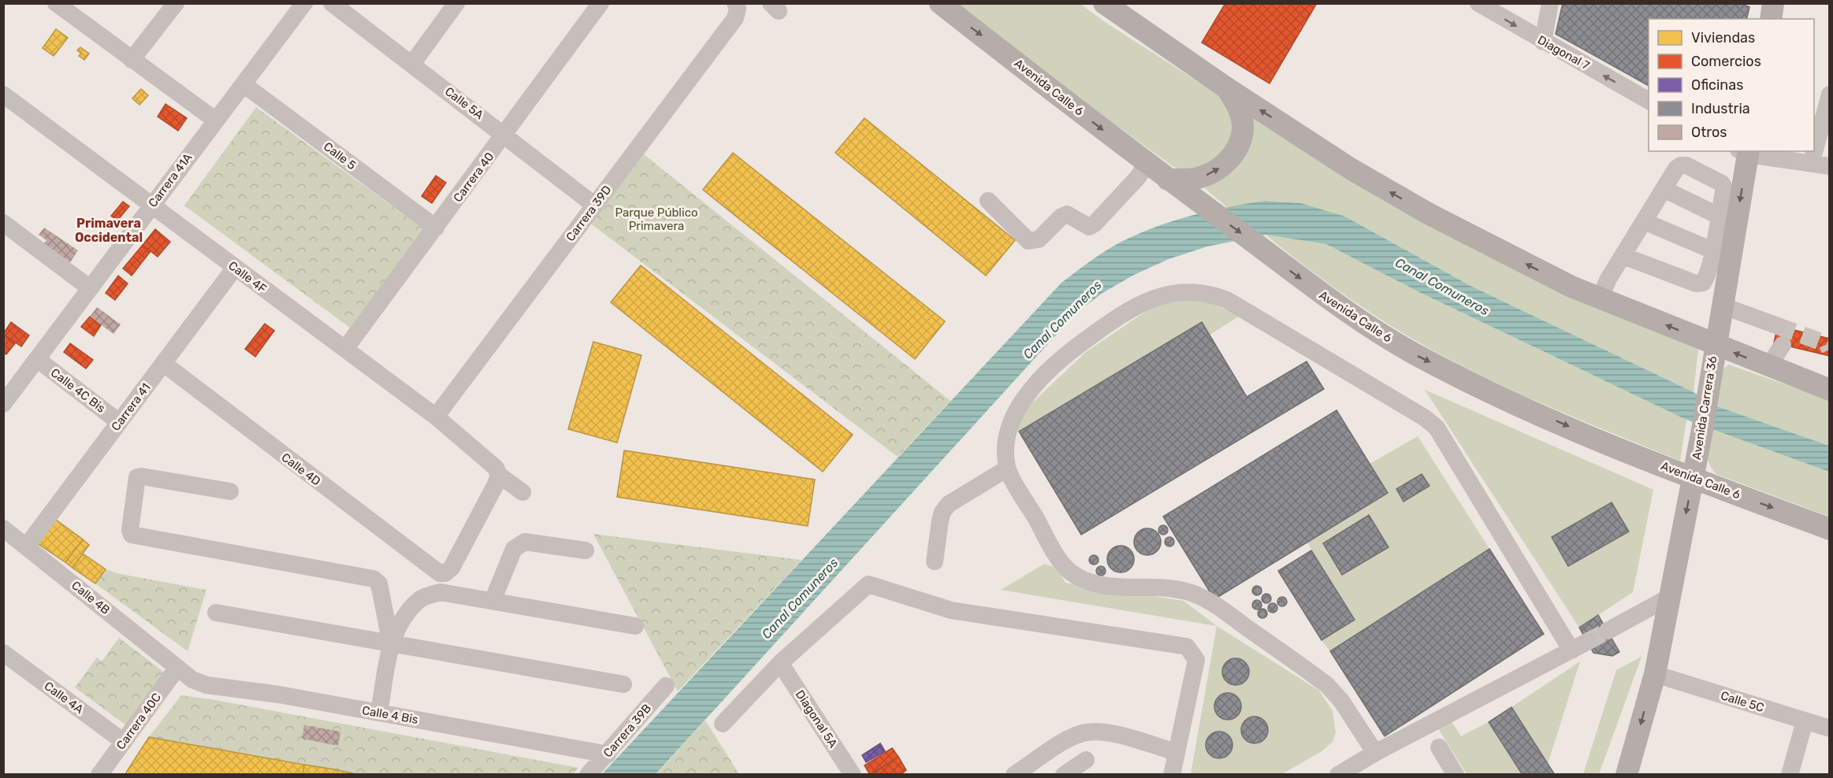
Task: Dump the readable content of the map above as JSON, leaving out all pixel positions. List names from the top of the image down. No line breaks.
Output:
{"streets":{"main road":["Avenida Calle 6","Avenida Carrera 36"],"street":["Diagonal 7","Calle 5A","Calle 5","Carrera 40","Carrera 41A","Carrera 39D","Calle 4F","Calle 4C Bis","Carrera 41","Calle 4D","Calle 4B","Calle 4A","Calle 5C","Calle 4 Bis","Diagonal 5A","Carrera 40C","Carrera 39B"]},"crossings":[["Avenida Calle 6","Avenida Carrera 36"],["Calle 5A","Carrera 40"],["Calle 5A","Carrera 39D"],["Calle 5","Carrera 40"],["Calle 5","Carrera 41A"],["Carrera 40","Calle 4F"],["Carrera 41A","Calle 4F"],["Carrera 41A","Calle 4C Bis"],["Carrera 39D","Calle 4F"],["Calle 4F","Carrera 41"],["Calle 4F","Calle 4D"],["Calle 4C Bis","Carrera 41"],["Carrera 41","Calle 4D"],["Carrera 41","Calle 4B"],["Avenida Carrera 36","Calle 5C"],["Calle 4B","Calle 4 Bis"],["Calle 4B","Carrera 40C"],["Calle 4A","Carrera 40C"],["Calle 4 Bis","Carrera 40C"],["Calle 4 Bis","Carrera 39B"]],"one_way":["Avenida Carrera 36"],"districts":["Primavera Occidental"],"water":["Canal Comuneros"],"parks":["Parque Público Primavera"],"legend":["Viviendas","Comercios","Oficinas","Industria","Otros"]}
